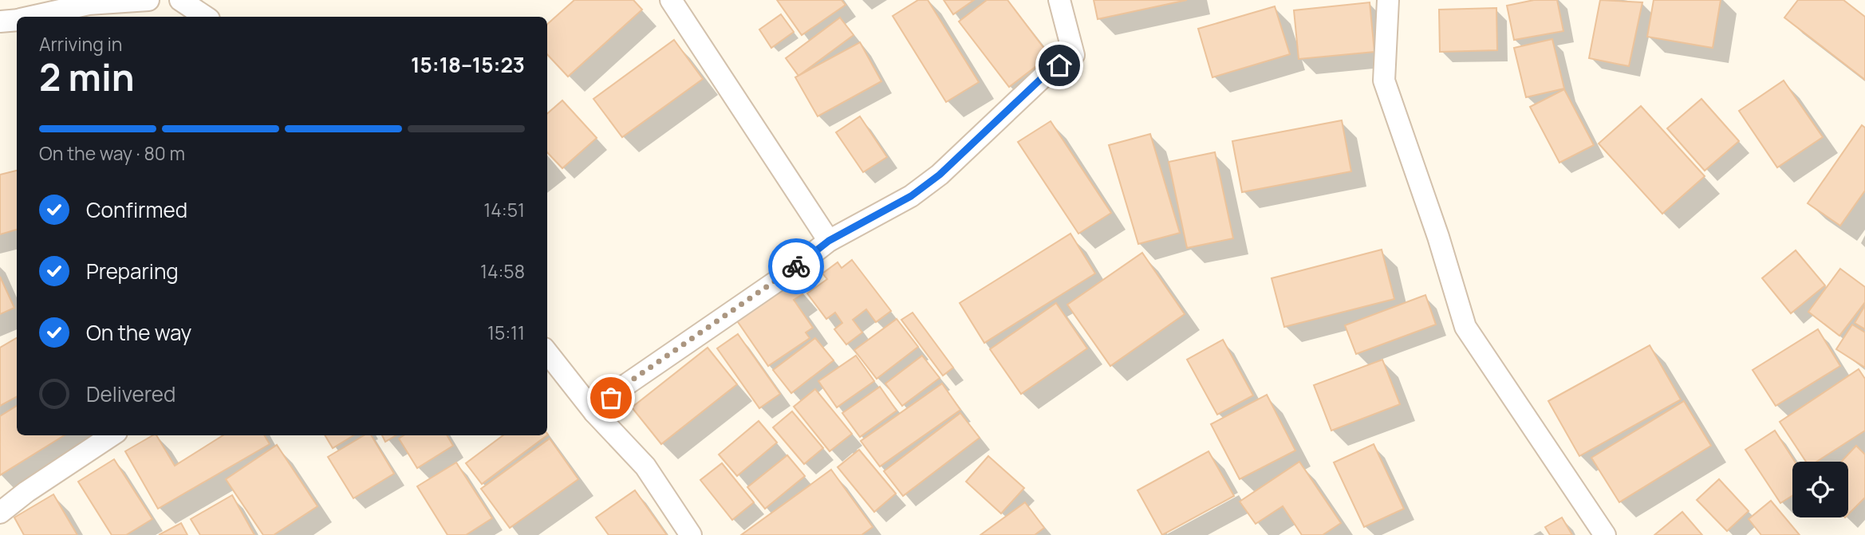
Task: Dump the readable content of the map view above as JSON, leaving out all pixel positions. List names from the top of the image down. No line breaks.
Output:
{"page":{"heading":["2 min","Arriving in","15:18–15:23"],"bar":"On the way · 80 m","list":[["Confirmed","14:51"],["Preparing","14:58"],["On the way","15:11"],"Delivered"]}}
